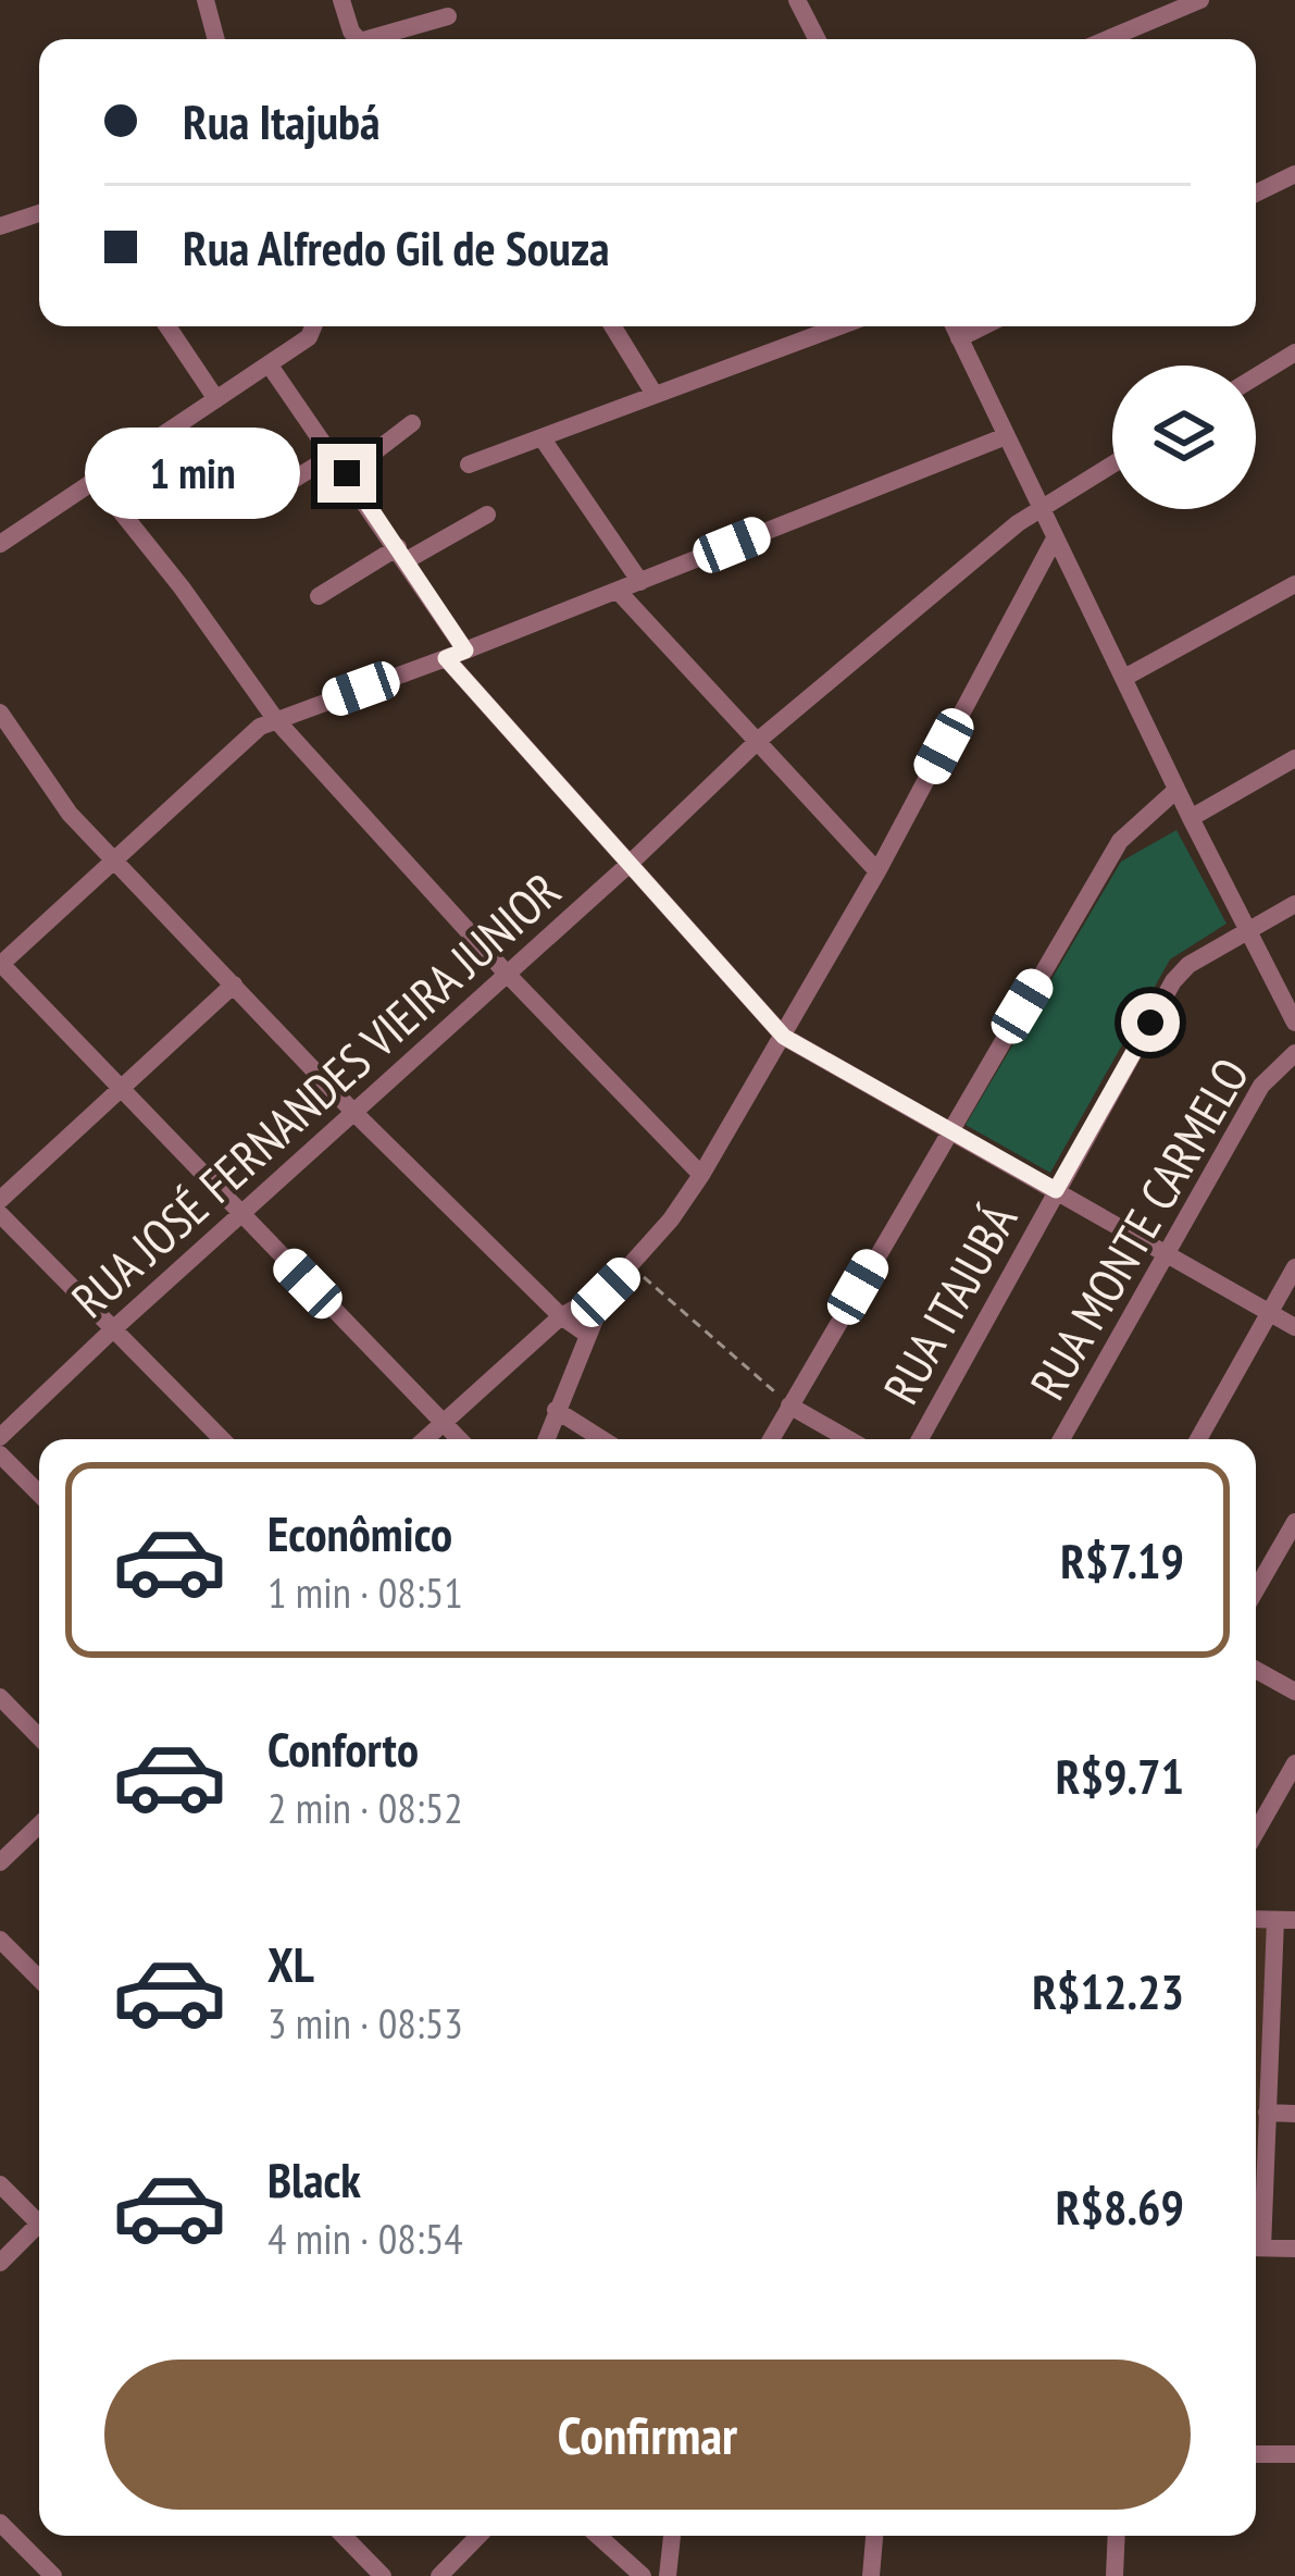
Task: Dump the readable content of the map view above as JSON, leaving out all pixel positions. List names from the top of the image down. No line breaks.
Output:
{"streets":{"street":["RUA JOSÉ FERNANDES VIEIRA JUNIOR","RUA MONTE CARMELO","RUA ITAJUBÁ"]},"page":{"banner":["Rua Itajubá","Rua Alfredo Gil de Souza"],"bubble":"1 min","list":[{"name":"Econômico","note":"1 min · 08:51","value":"R$7.19"},{"name":"Conforto","note":"2 min · 08:52","value":"R$9.71"},{"name":"XL","note":"3 min · 08:53","value":"R$12.23"},{"name":"Black","note":"4 min · 08:54","value":"R$8.69"}],"buttons":"Confirmar"}}
